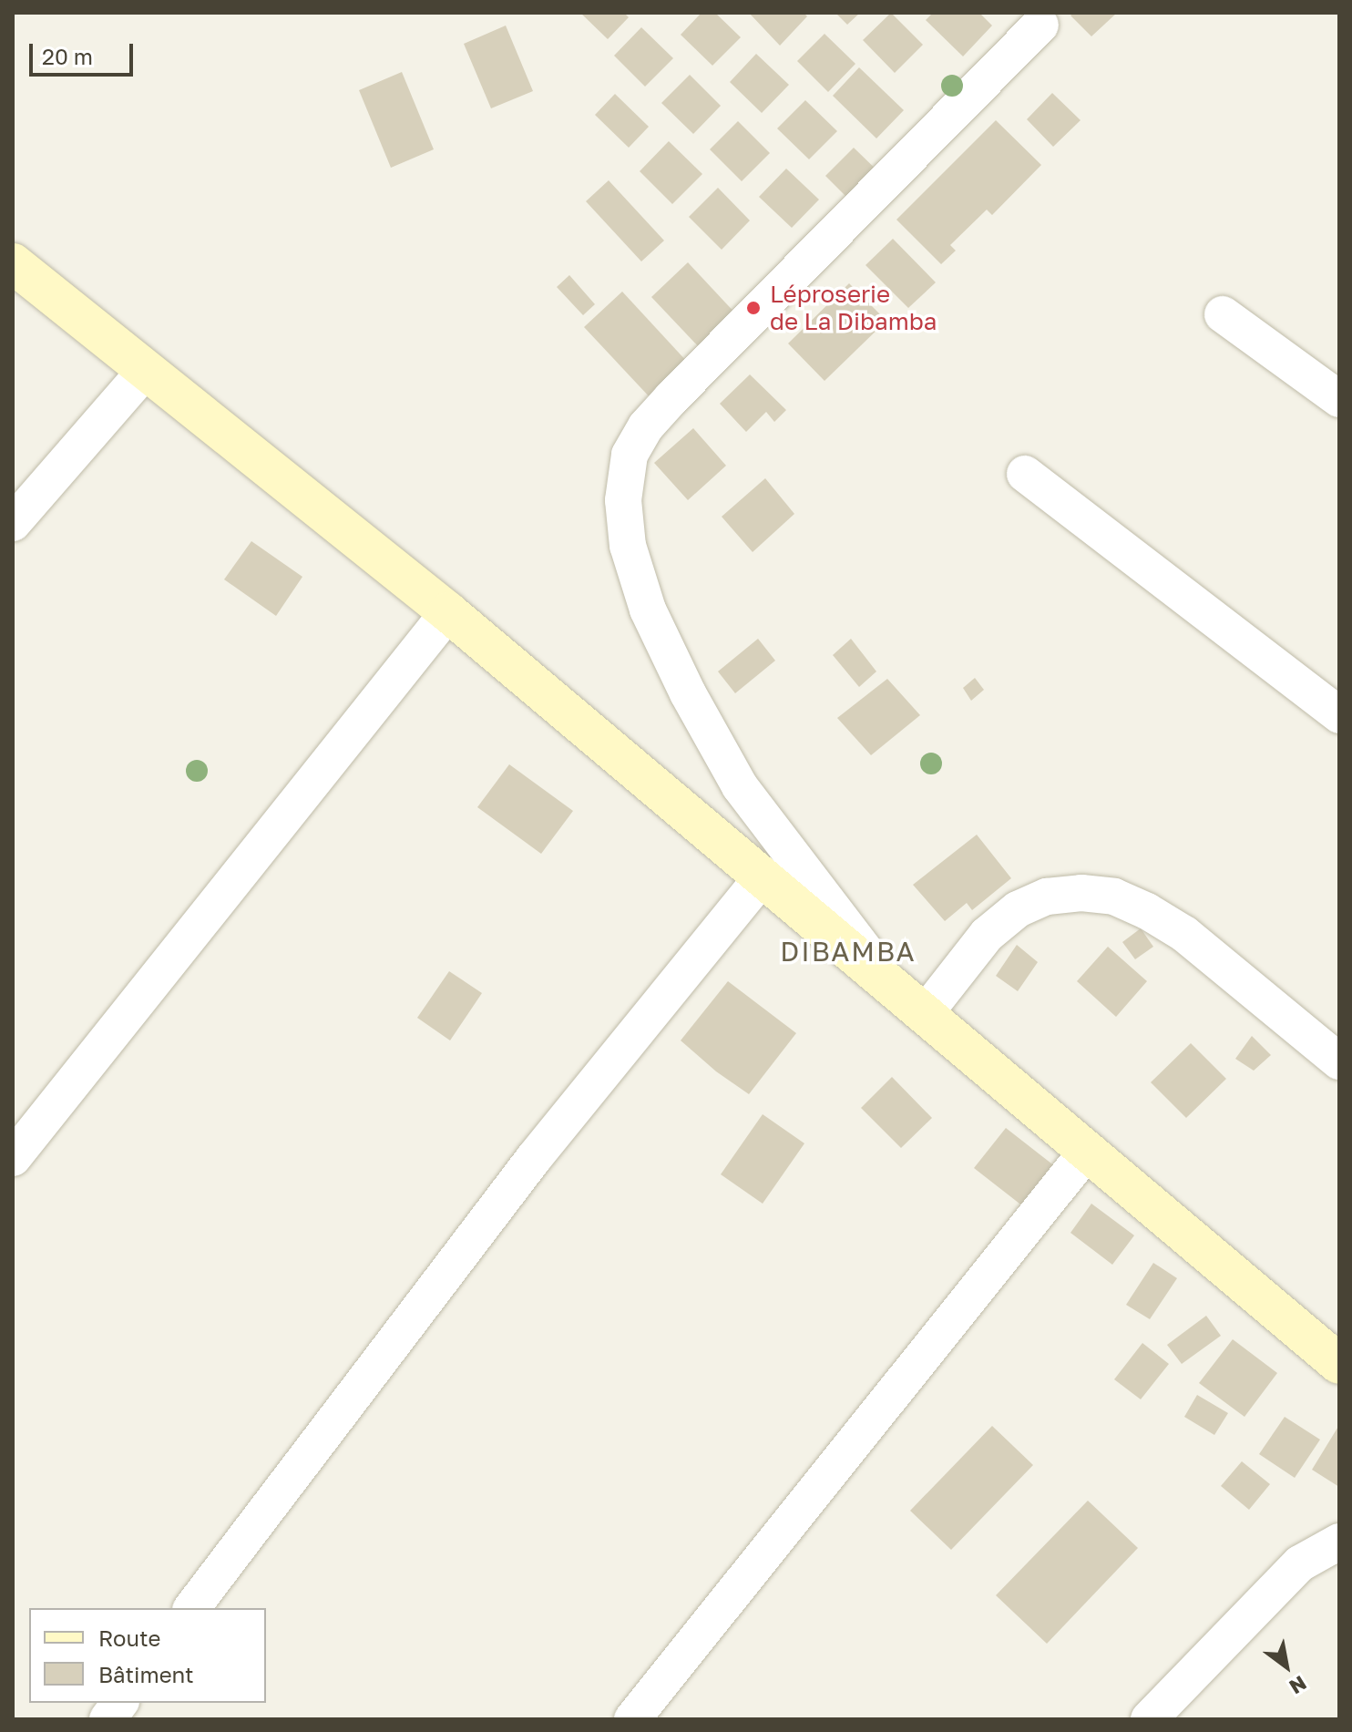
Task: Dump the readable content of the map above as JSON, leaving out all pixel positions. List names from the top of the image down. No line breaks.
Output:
{"districts":["DIBAMBA"],"places":["Léproserie de La Dibamba"],"legend":["Route","Bâtiment"],"scale_bar":"20 m","north":"bottom right"}
